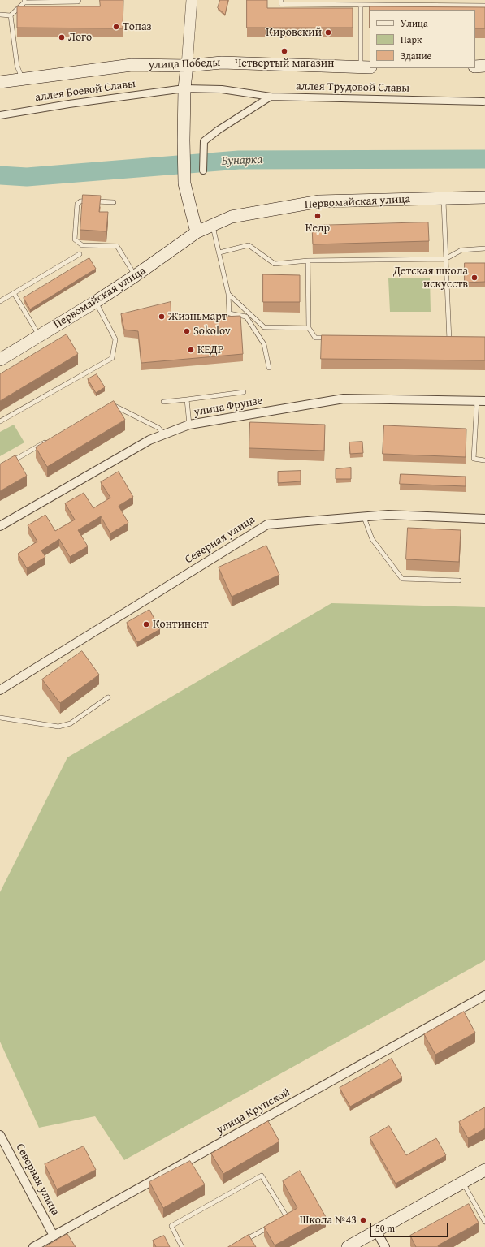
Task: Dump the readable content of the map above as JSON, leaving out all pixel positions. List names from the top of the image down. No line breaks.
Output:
{"streets":{"main road":["улица Победы","Первомайская улица"],"street":["аллея Трудовой Славы","аллея Боевой Славы","улица Фрунзе","Северная улица","улица Крупской"]},"crossings":[["аллея Трудовой Славы","аллея Боевой Славы"],["Северная улица","улица Крупской"]],"water":["Бунарка"],"places":["Топаз","Кировский","Лого","Четвертый магазин","Кедр","Детская школа искусств","Жизньмарт","Sokolov","КЕДР","Континент","Школа №43"],"legend":["Улица","Парк","Здание"],"scale_bar":"50 m"}
